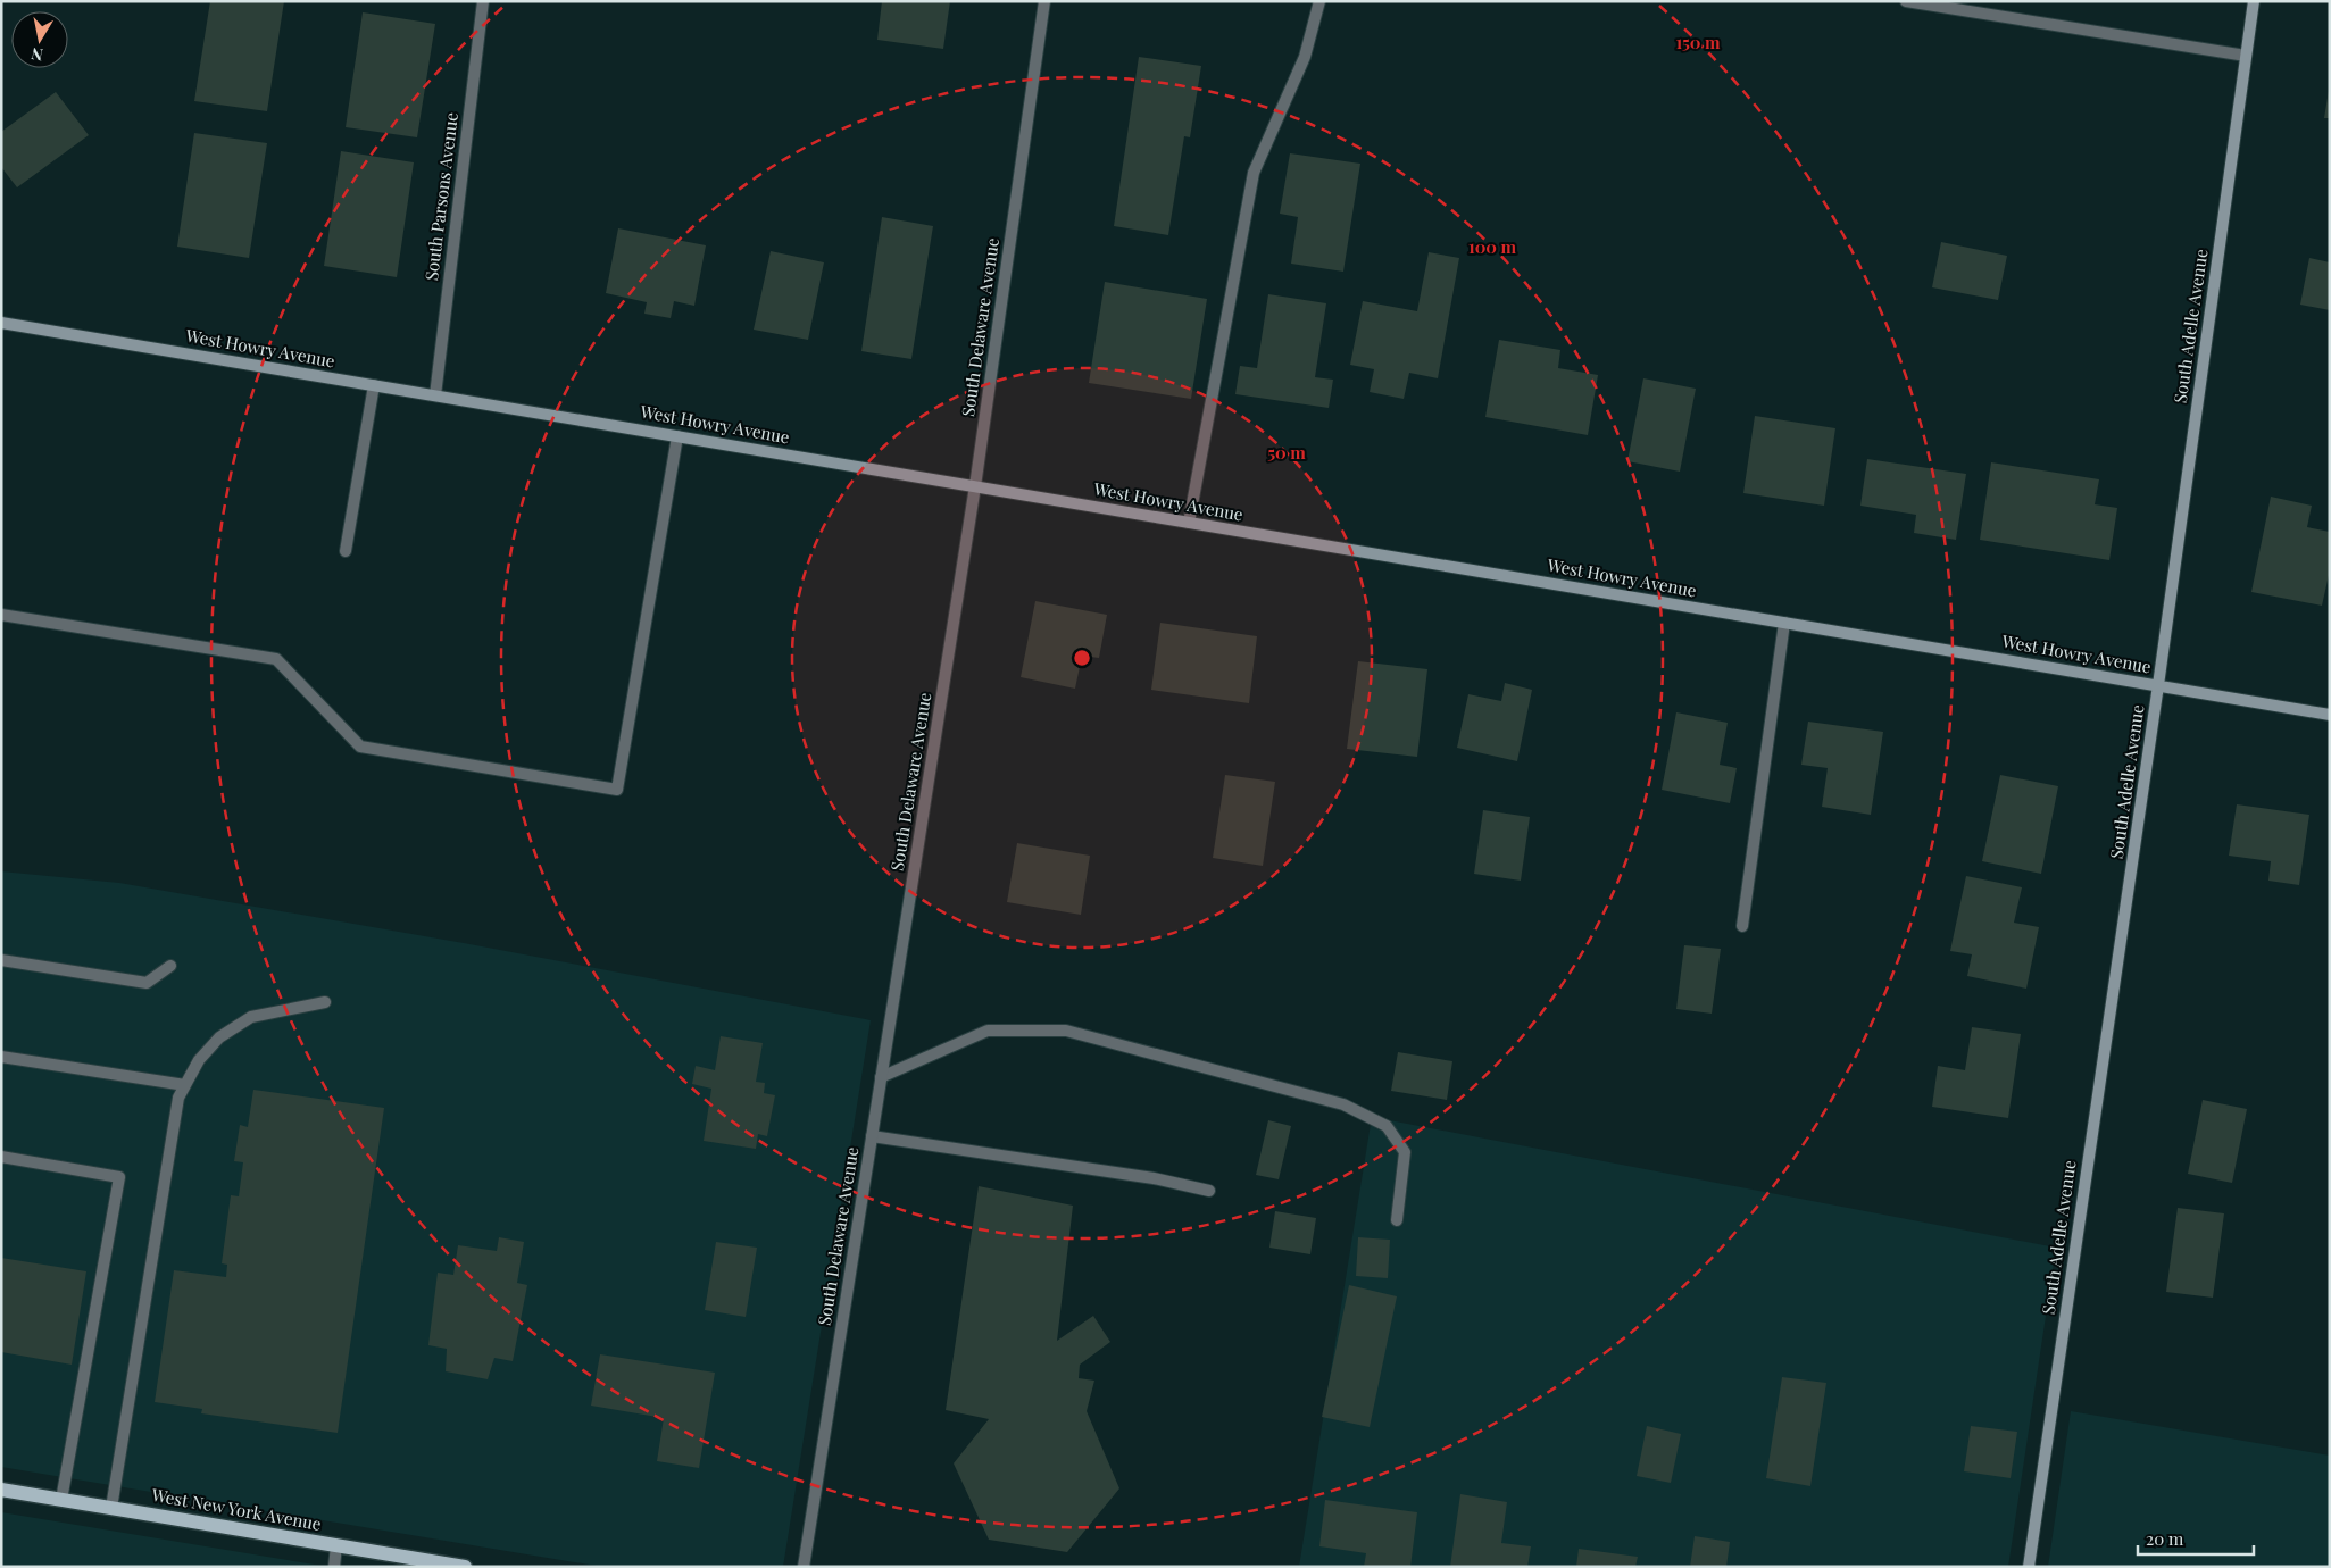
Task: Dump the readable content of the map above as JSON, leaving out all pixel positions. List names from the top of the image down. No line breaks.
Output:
{"streets":{"main road":["West New York Avenue"],"street":["South Parsons Avenue","South Adelle Avenue","South Delaware Avenue","West Howry Avenue"]},"crossings":[["South Parsons Avenue","West Howry Avenue"],["South Adelle Avenue","West Howry Avenue"],["South Delaware Avenue","West Howry Avenue"]],"scale_bar":"20 m","north":"bottom","rings":["150 m","100 m","50 m"]}
